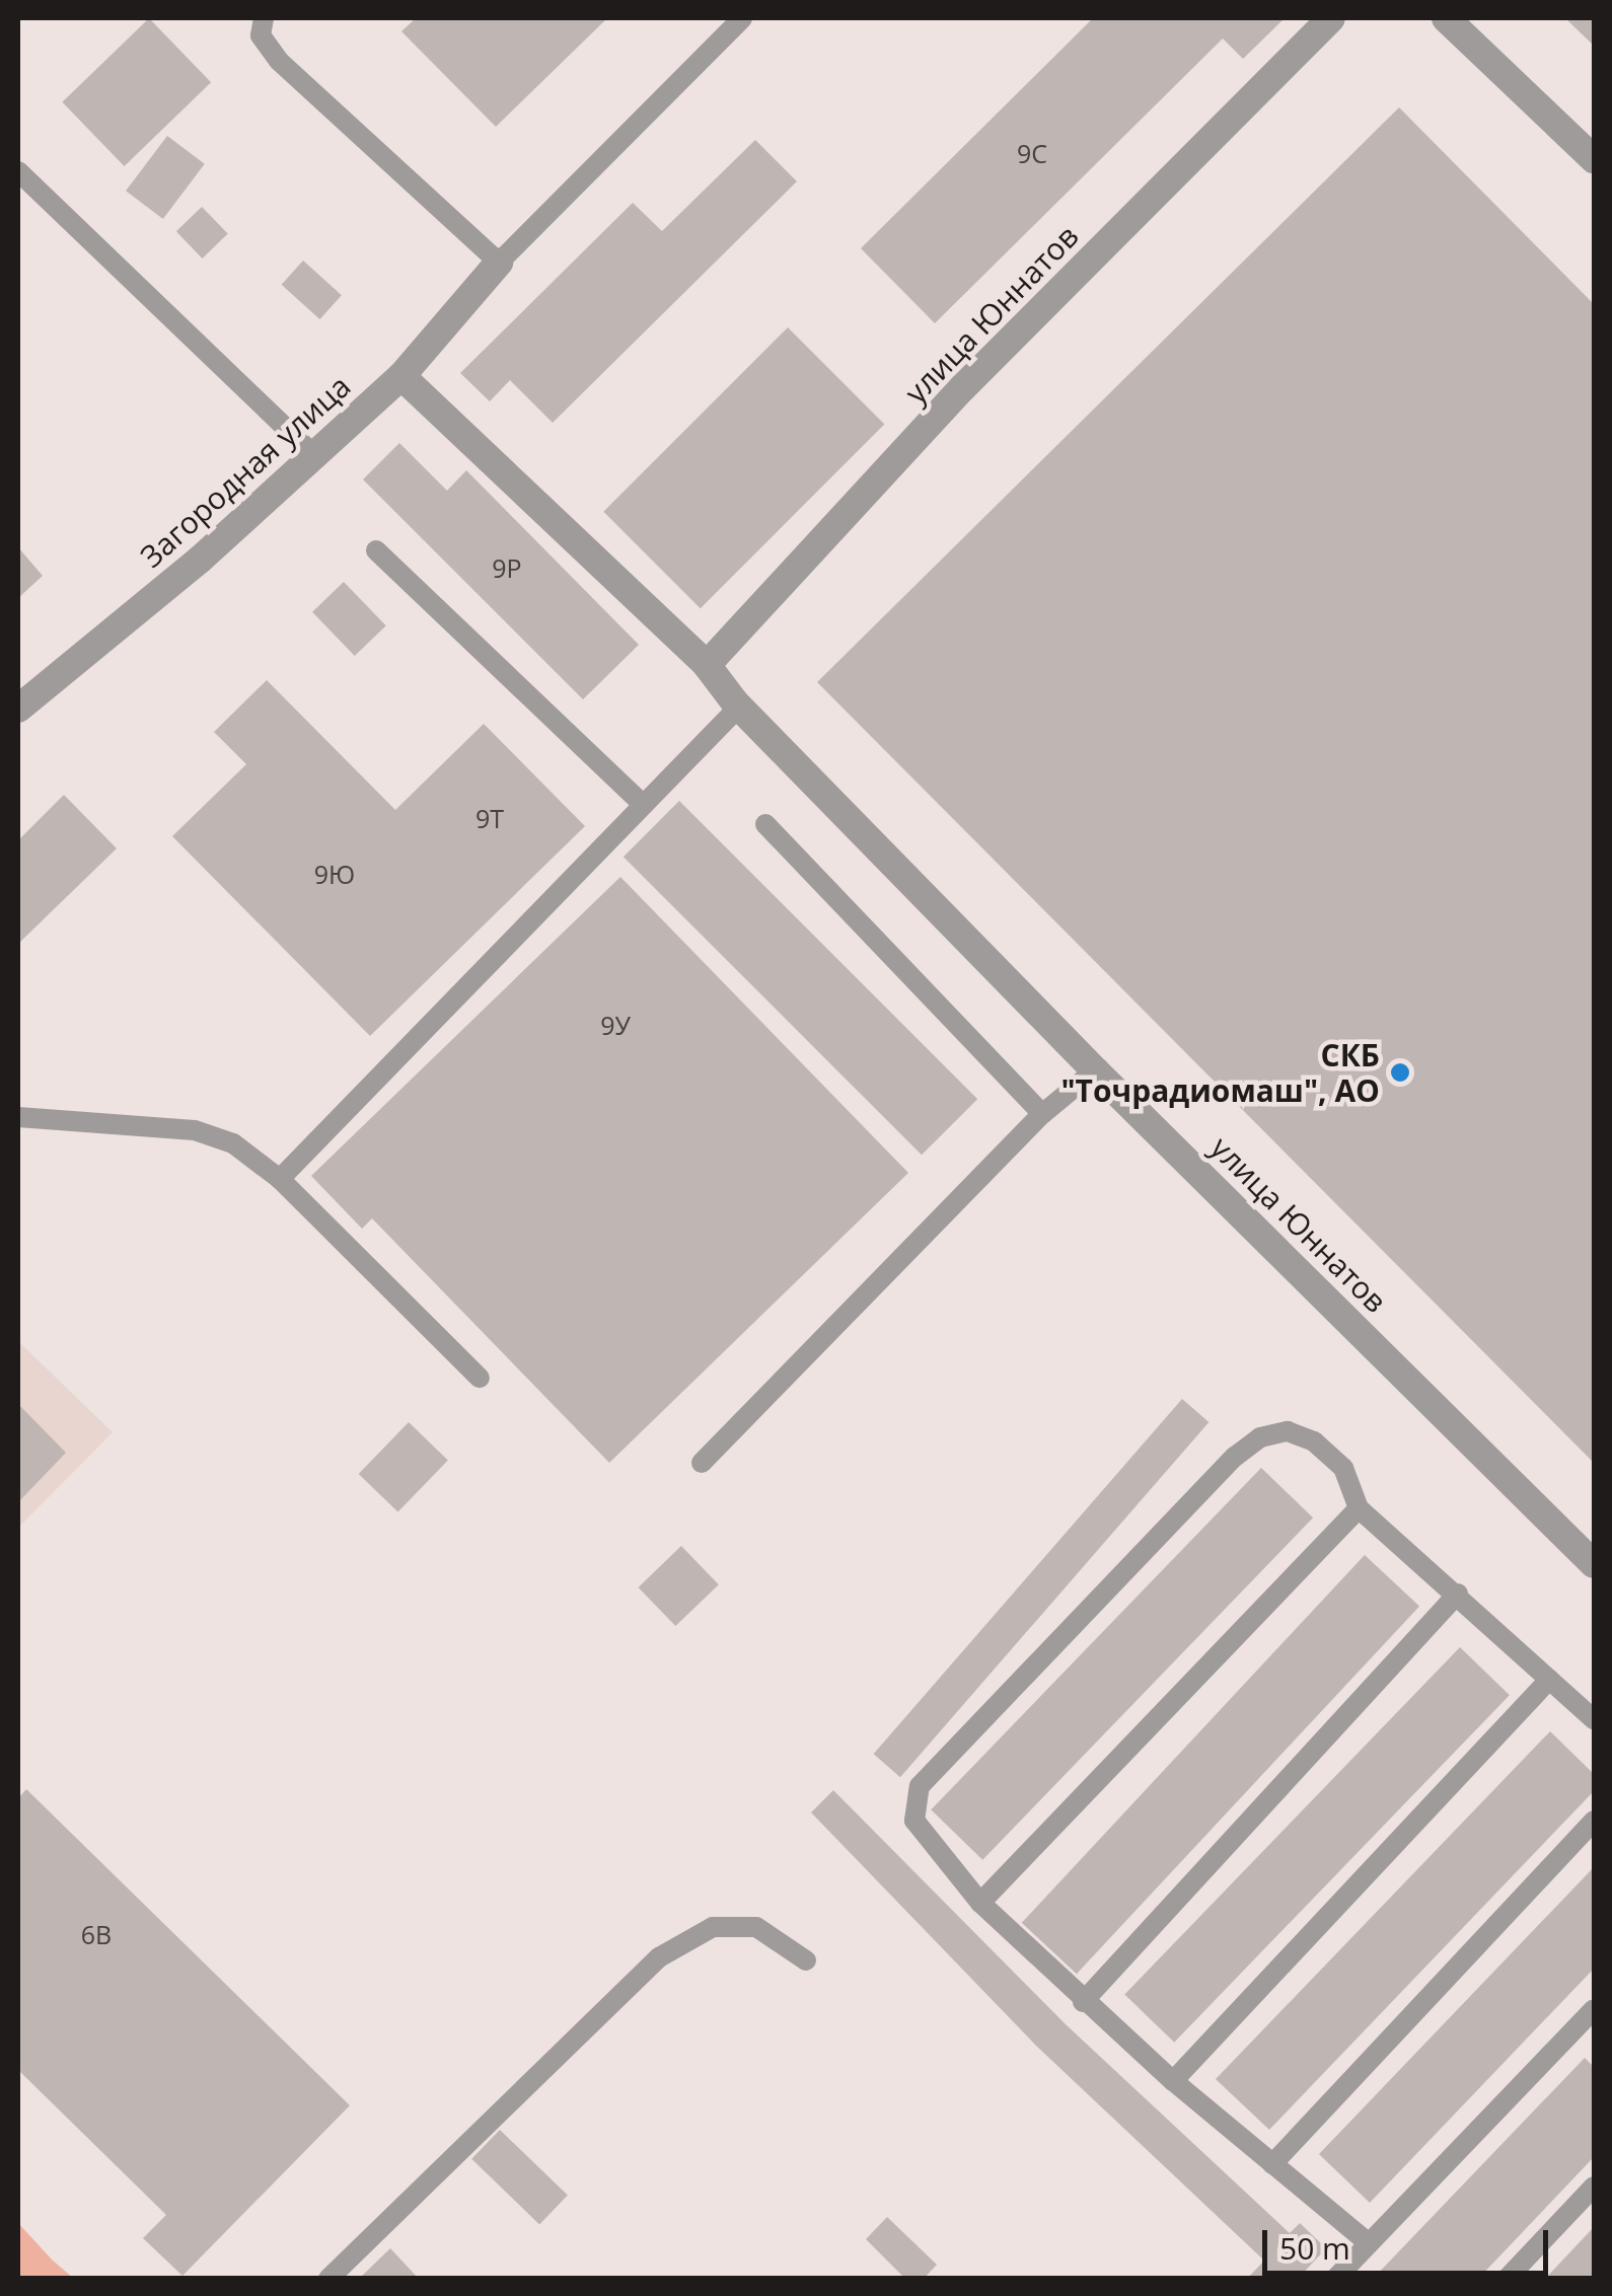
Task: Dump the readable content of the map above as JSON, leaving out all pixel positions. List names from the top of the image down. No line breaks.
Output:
{"streets":{"street":["улица Юннатов","Загородная улица"]},"crossings":[["улица Юннатов","Загородная улица"]],"places":["СКБ \"Точрадиомаш\", АО"],"house_numbers":["9С","9Р","9Т","9Ю","9У","6В"],"scale_bar":"50 m"}
